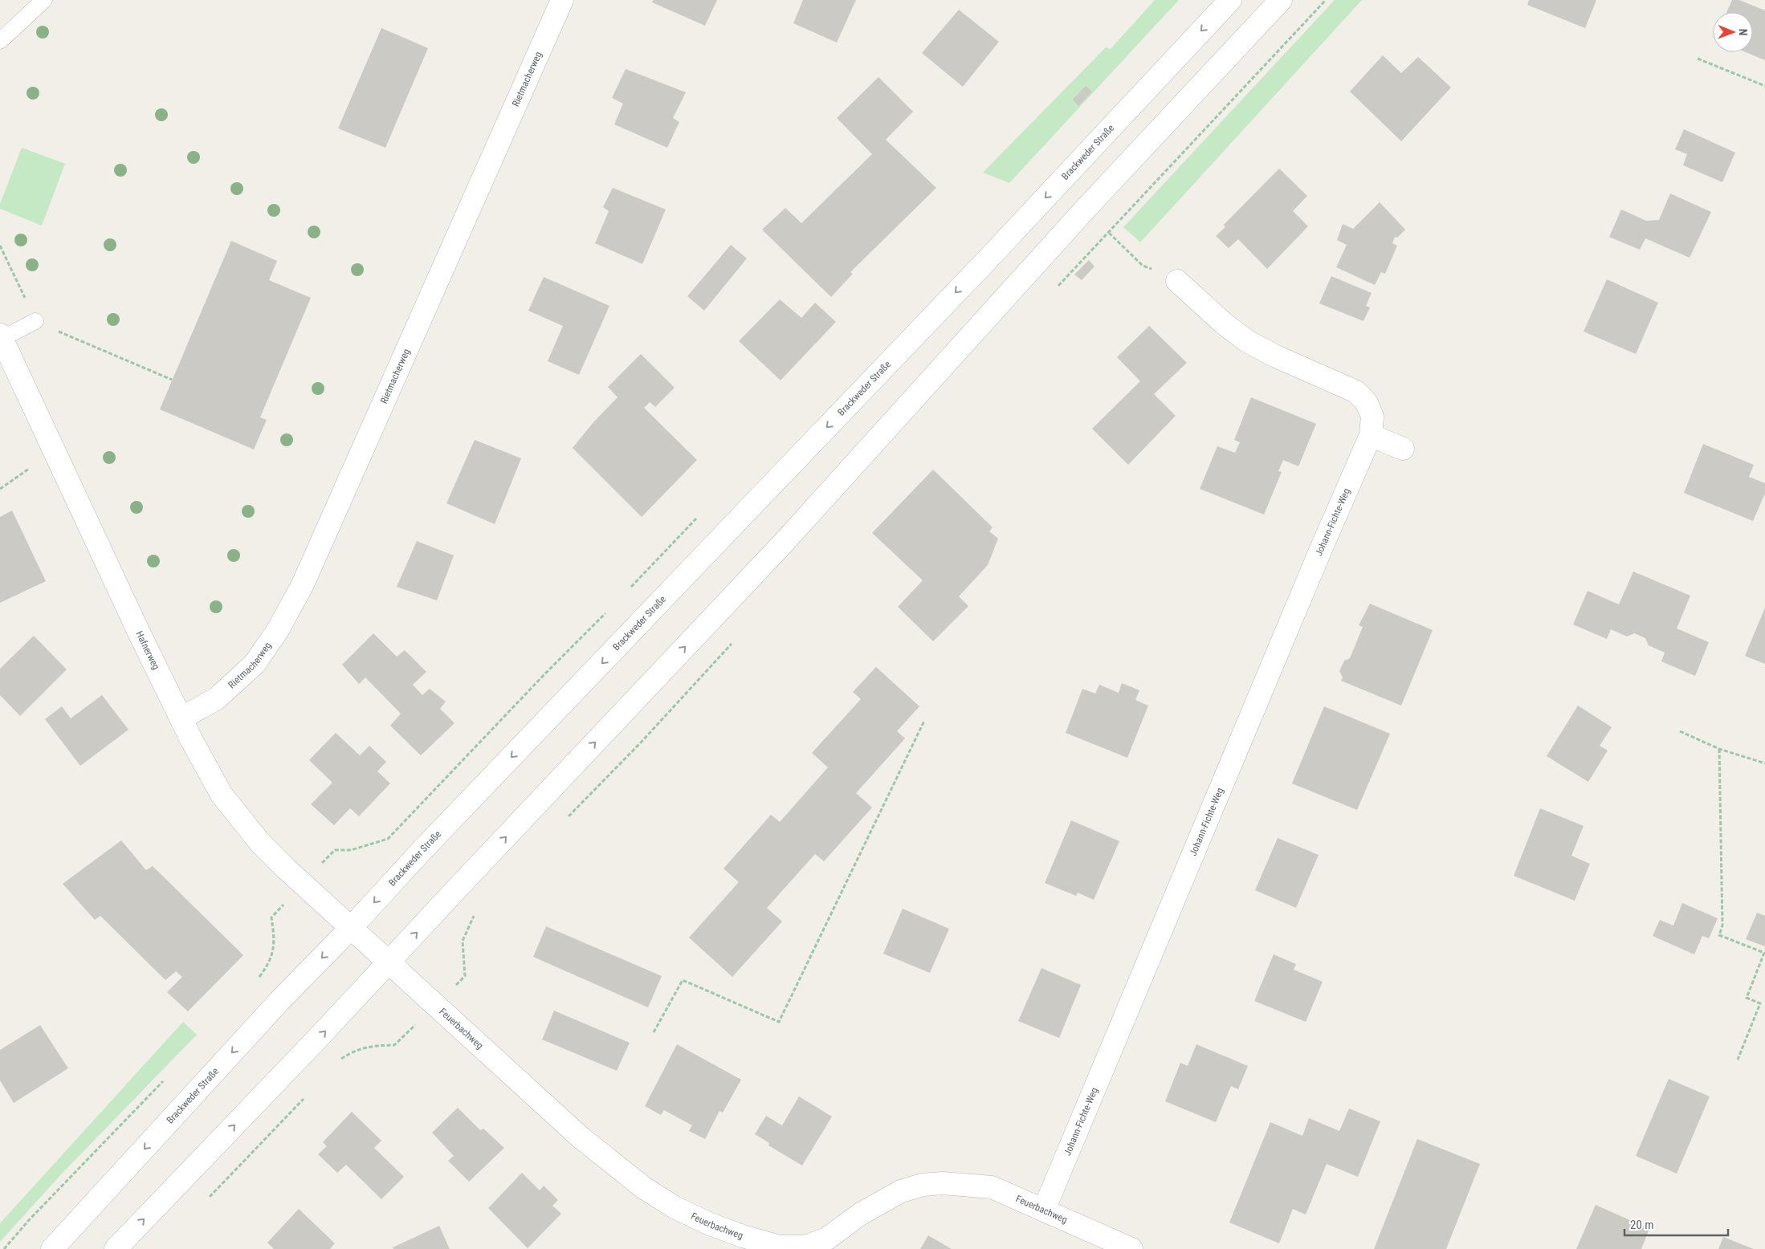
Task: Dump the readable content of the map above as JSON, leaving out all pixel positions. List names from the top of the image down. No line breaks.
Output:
{"streets":{"street":["Rietmacherweg","Brackweder Straße","Johann-Fichte-Weg","Hafnerweg","Feuerbachweg"]},"crossings":[["Rietmacherweg","Hafnerweg"],["Brackweder Straße","Hafnerweg"],["Brackweder Straße","Feuerbachweg"],["Johann-Fichte-Weg","Feuerbachweg"],["Hafnerweg","Feuerbachweg"]],"scale_bar":"20 m","north":"right"}
